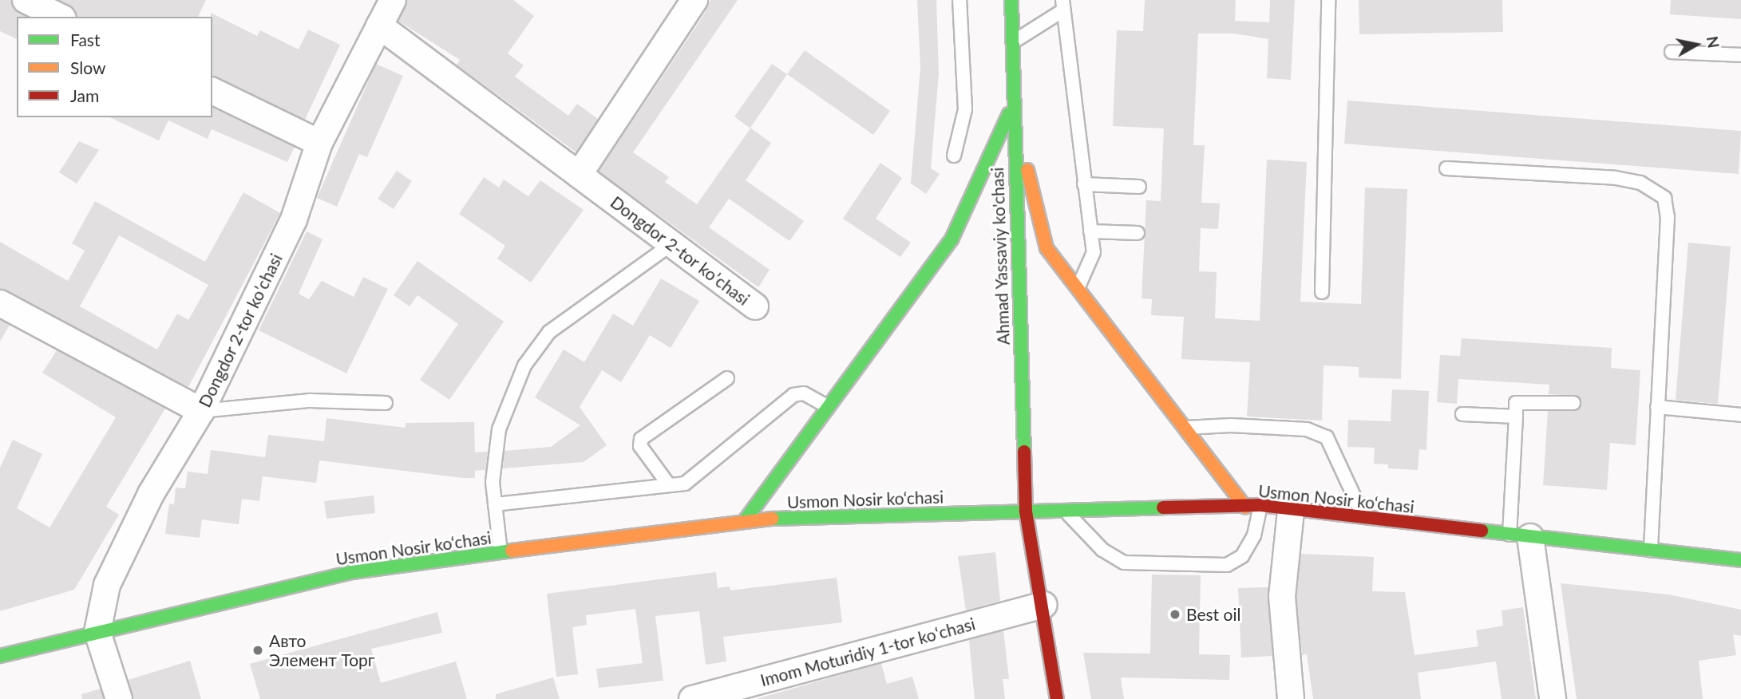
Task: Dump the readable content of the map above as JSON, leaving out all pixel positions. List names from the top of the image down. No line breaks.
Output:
{"streets":{"main road":["Ahmad Yassaviy ko'chasi","Usmon Nosir ko‘chasi"],"street":["Dongdor 2-tor koʼchasi","Imom Moturidiy 1-tor koʻchasi"]},"crossings":[["Dongdor 2-tor koʼchasi","Usmon Nosir ko‘chasi"],["Ahmad Yassaviy ko'chasi","Usmon Nosir ko‘chasi"],["Ahmad Yassaviy ko'chasi","Imom Moturidiy 1-tor koʻchasi"]],"places":["Best oil","Авто Элемент Торг"],"legend":["Fast","Slow","Jam"],"north":"right"}
